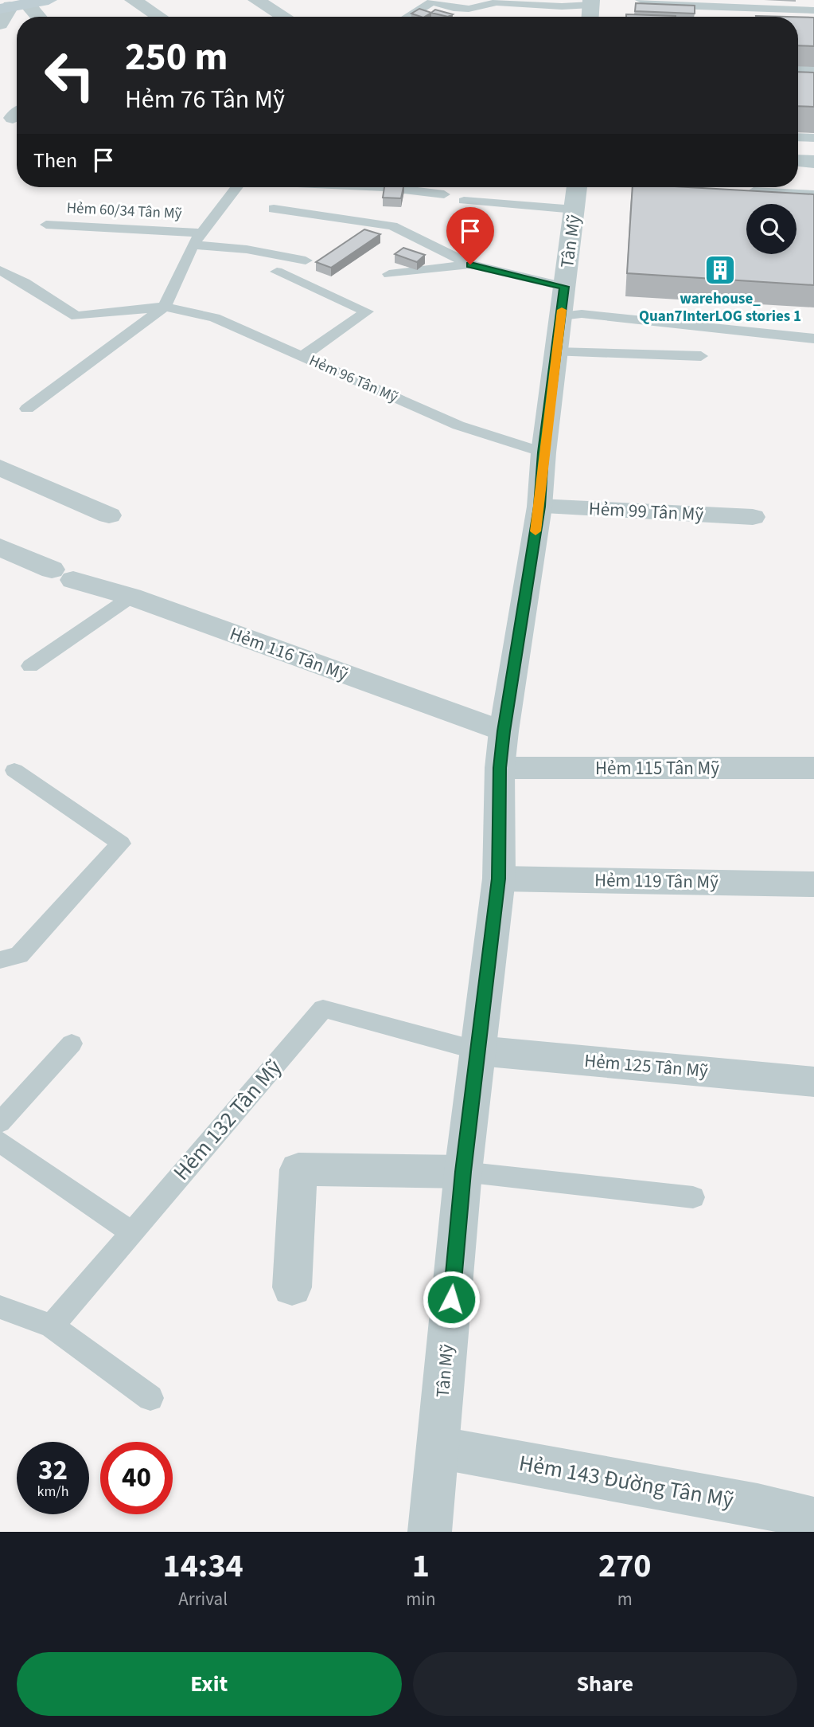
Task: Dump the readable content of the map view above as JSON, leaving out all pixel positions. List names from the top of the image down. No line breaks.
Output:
{"streets":{"street":["Tân Mỹ","Hẻm 99 Tân Mỹ","Hẻm 116 Tân Mỹ","Hẻm 115 Tân Mỹ","Hẻm 119 Tân Mỹ","Hẻm 125 Tân Mỹ","Hẻm 143 Đường Tân Mỹ"],"lane":["Hẻm 60/34 Tân Mỹ","Hẻm 96 Tân Mỹ","Hẻm 132 Tân Mỹ"]},"crossings":[["Tân Mỹ","Hẻm 96 Tân Mỹ"],["Tân Mỹ","Hẻm 99 Tân Mỹ"],["Tân Mỹ","Hẻm 116 Tân Mỹ"],["Tân Mỹ","Hẻm 115 Tân Mỹ"],["Tân Mỹ","Hẻm 119 Tân Mỹ"],["Tân Mỹ","Hẻm 125 Tân Mỹ"],["Tân Mỹ","Hẻm 132 Tân Mỹ"],["Tân Mỹ","Hẻm 143 Đường Tân Mỹ"],["Hẻm 125 Tân Mỹ","Hẻm 132 Tân Mỹ"]],"places":{"building":["warehouse_ Quan7InterLOG stories 1"]},"page":{"turn":["250 m","Hẻm 76 Tân Mỹ"],"then":"Then","speed":"32 km/h","limit":"40","eta":["14:34","Arrival","1","min","270","m"],"buttons":["Exit","Share"]}}
